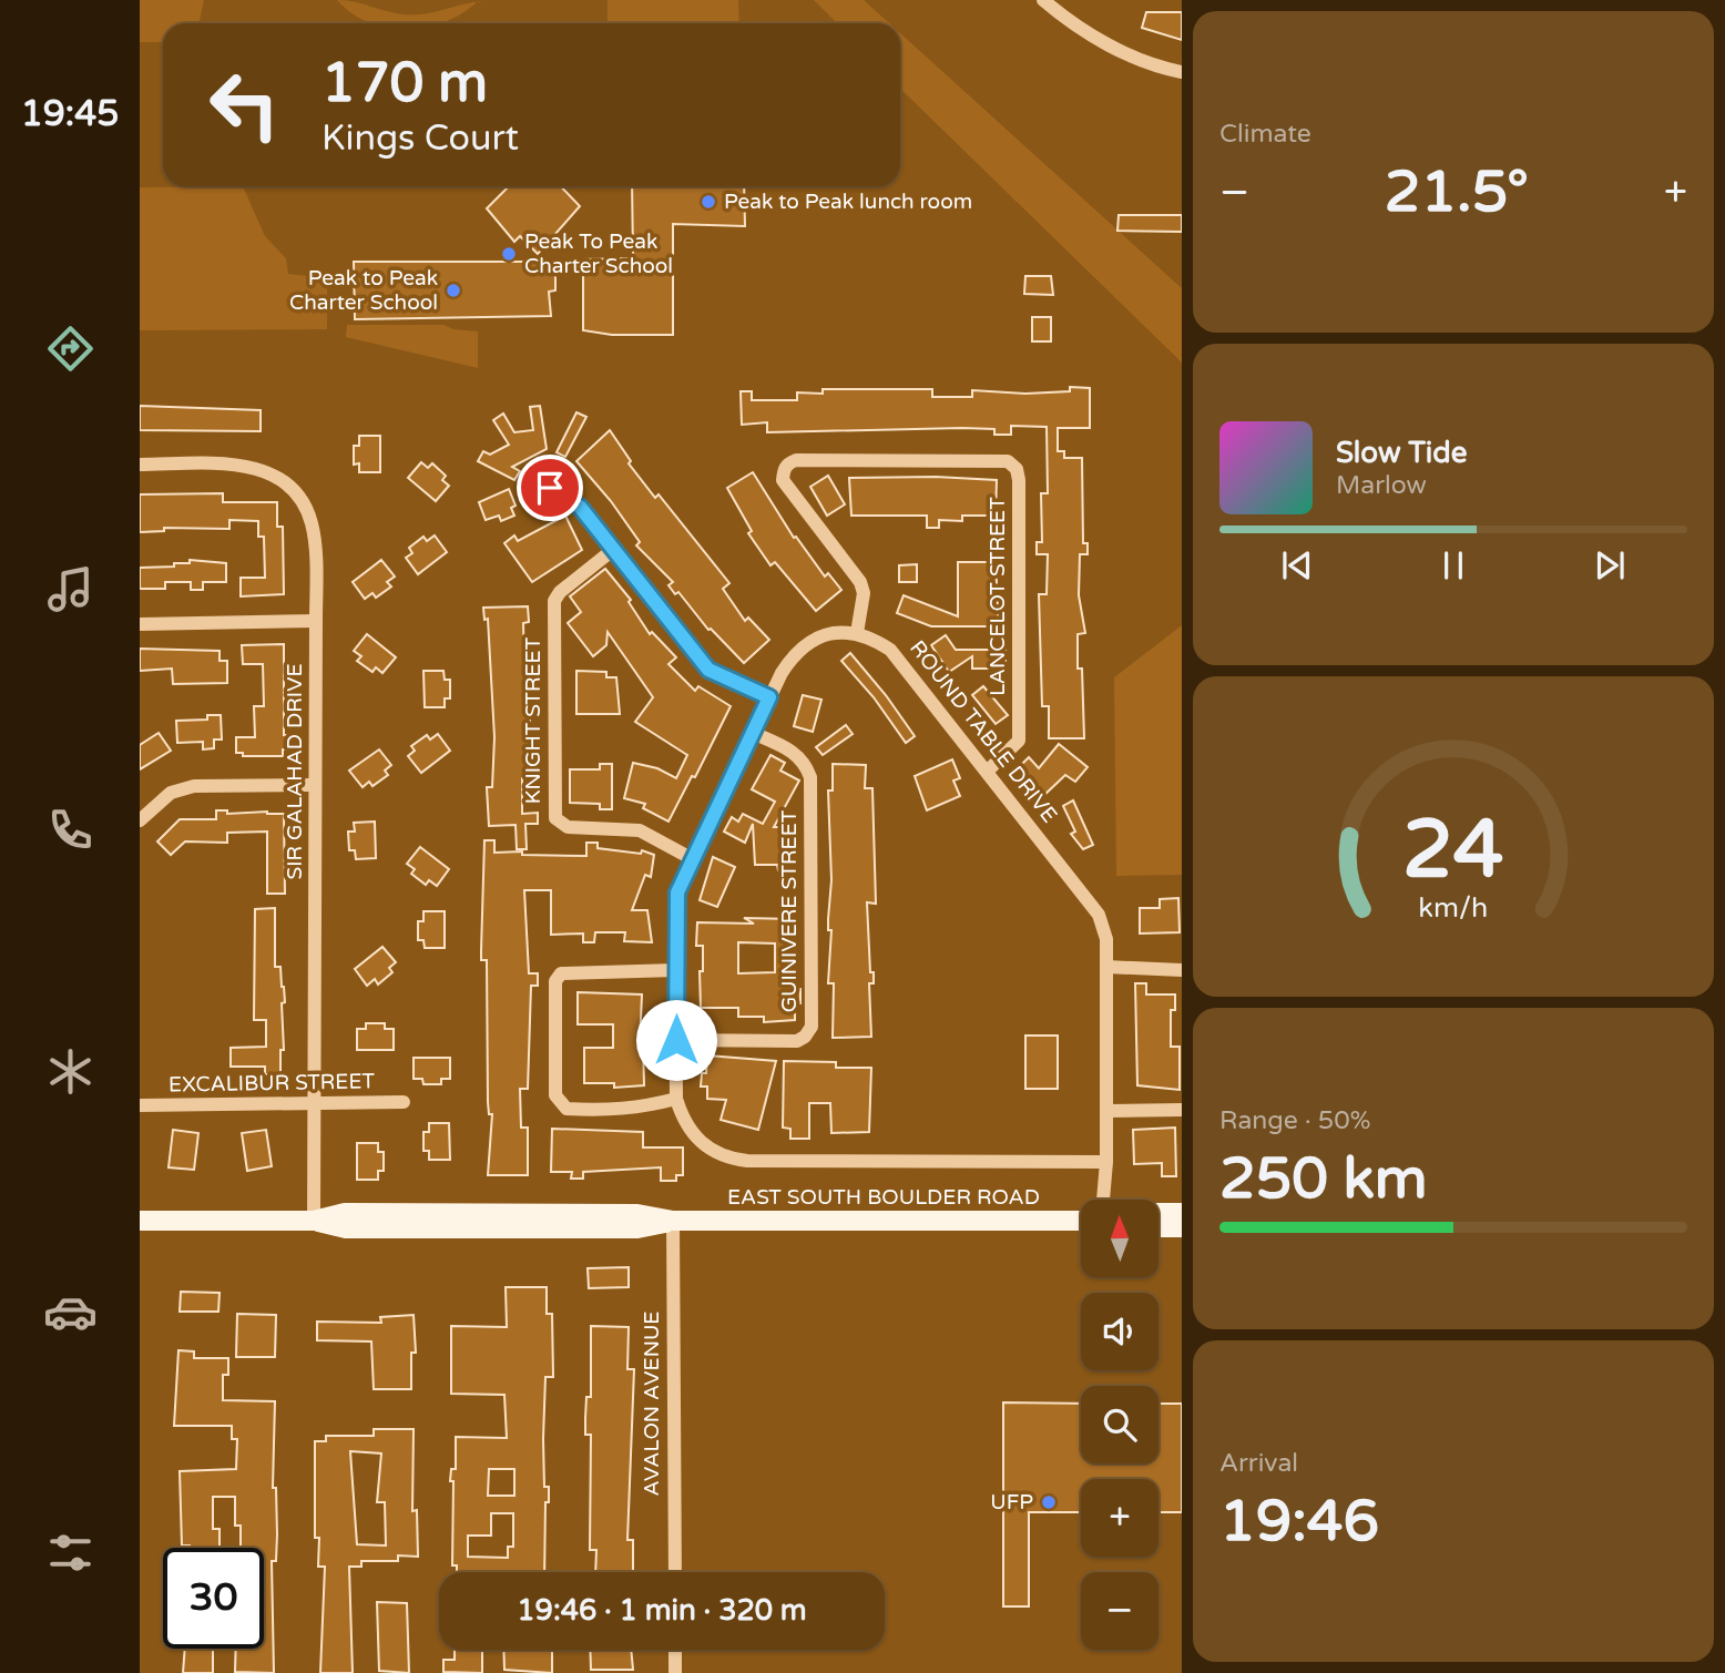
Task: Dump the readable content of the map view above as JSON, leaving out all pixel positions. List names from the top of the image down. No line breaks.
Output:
{"streets":{"main road":["EAST SOUTH BOULDER ROAD"],"street":["LANCELOT STREET","KNIGHT STREET","ROUND TABLE DRIVE","SIR GALAHAD DRIVE","GUINIVERE STREET","EXCALIBUR STREET","AVALON AVENUE"]},"crossings":[["LANCELOT STREET","ROUND TABLE DRIVE"],["SIR GALAHAD DRIVE","EXCALIBUR STREET"],["SIR GALAHAD DRIVE","EAST SOUTH BOULDER ROAD"],["EAST SOUTH BOULDER ROAD","AVALON AVENUE"]],"places":["Peak to Peak lunch room","Peak To Peak Charter School","Peak to Peak Charter School","UFP"],"north":"top","page":{"tabs":"19:45","tile":["Climate",["Range · 50%","250 km"],["Arrival","19:46"]],"turn":["170 m","Kings Court"],"heat":["−","21.5°","+"],"song":["Slow Tide","Marlow"],"map_buttons":["+","−"],"limit":"30","trip":"19:46 · 1 min · 320 m","gauge":["24","km/h"]}}
